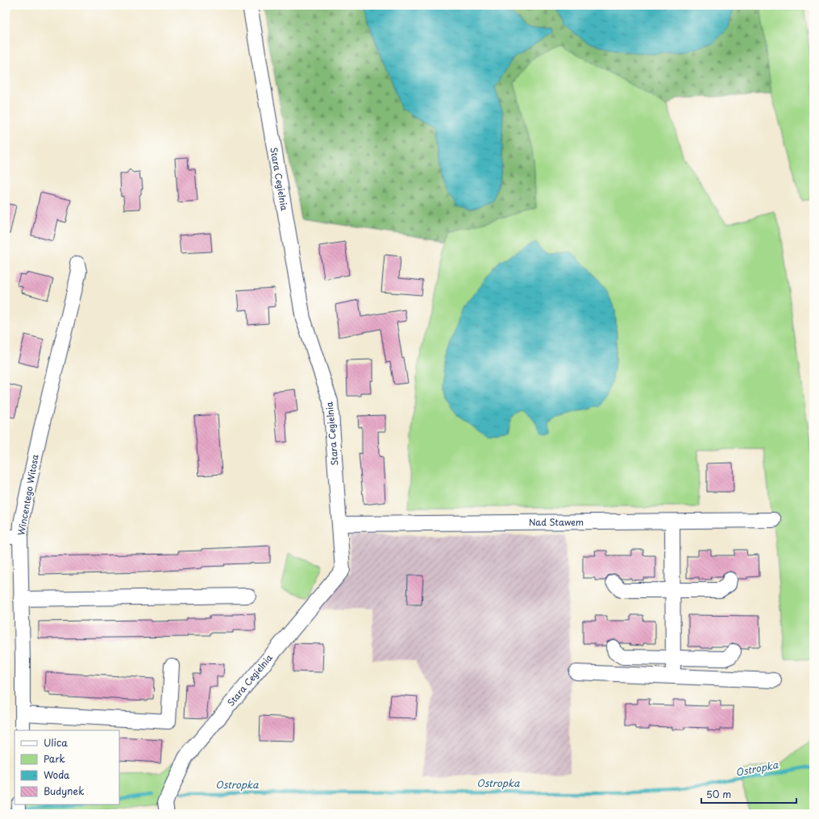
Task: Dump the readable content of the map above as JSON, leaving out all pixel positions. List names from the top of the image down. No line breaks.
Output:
{"streets":{"street":["Stara Cegielnia","Wincentego Witosa","Nad Stawem"]},"crossings":[["Stara Cegielnia","Nad Stawem"]],"water":["Ostropka"],"legend":["Ulica","Park","Woda","Budynek"],"scale_bar":"50 m"}
